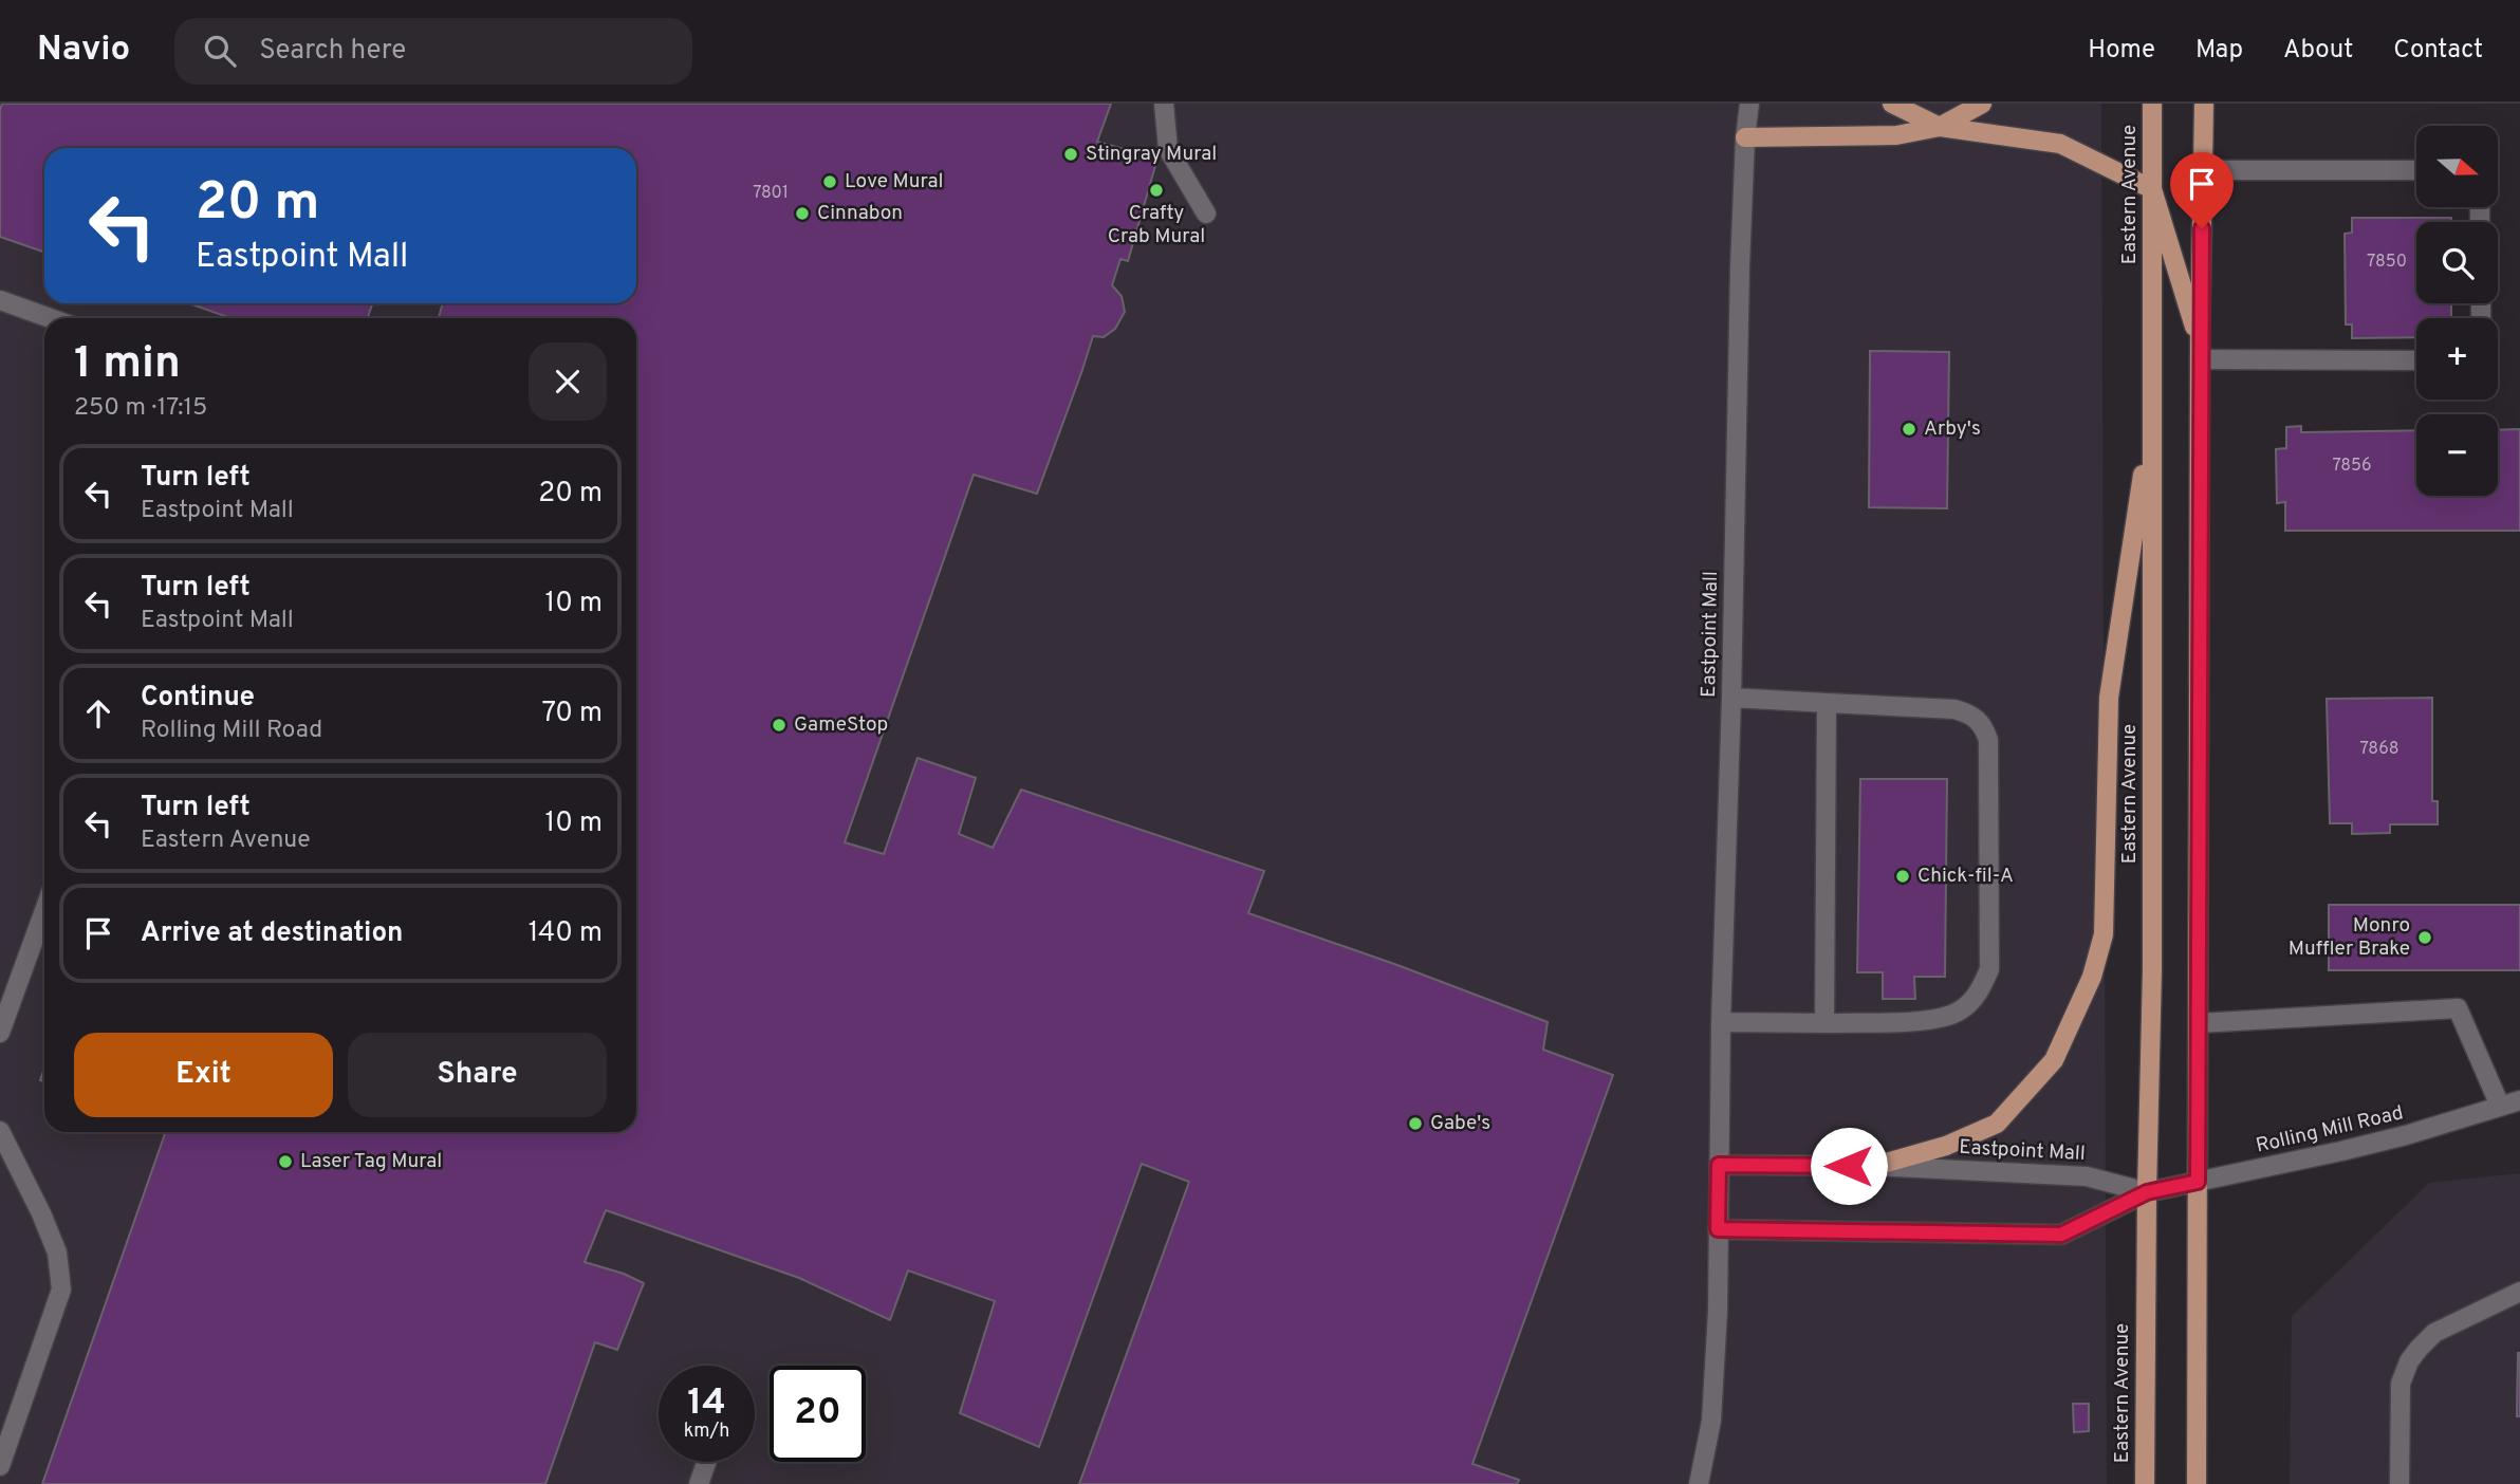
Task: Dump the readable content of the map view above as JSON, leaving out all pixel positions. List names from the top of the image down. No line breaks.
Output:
{"streets":{"main road":["Eastern Avenue"],"street":["Eastpoint Mall","Rolling Mill Road"]},"crossings":[["Eastern Avenue","Eastpoint Mall"],["Eastern Avenue","Rolling Mill Road"],["Eastpoint Mall","Rolling Mill Road"]],"places":["Stingray Mural","Love Mural","Crafty Crab Mural","Cinnabon","Arby's","GameStop","Chick-fil-A","Monro Muffler Brake","Gabe's","Laser Tag Mural"],"house_numbers":["7801","7850","7856","7868"],"north":"right","page":{"header":"Navio","search":"Search here","nav":["Home","Map","About","Contact"],"map_buttons":["+","−"],"turn":["20 m","Eastpoint Mall"],"heading":["1 min","250 m · 17:15"],"list":[{"name":"Turn left","note":"Eastpoint Mall","value":"20 m"},{"name":"Turn left","note":"Eastpoint Mall","value":"10 m"},{"name":"Continue","note":"Rolling Mill Road","value":"70 m"},{"name":"Turn left","note":"Eastern Avenue","value":"10 m"},{"name":"Arrive at destination","value":"140 m"}],"buttons":["Exit","Share"],"speed":"14 km/h","limit":"20"}}
